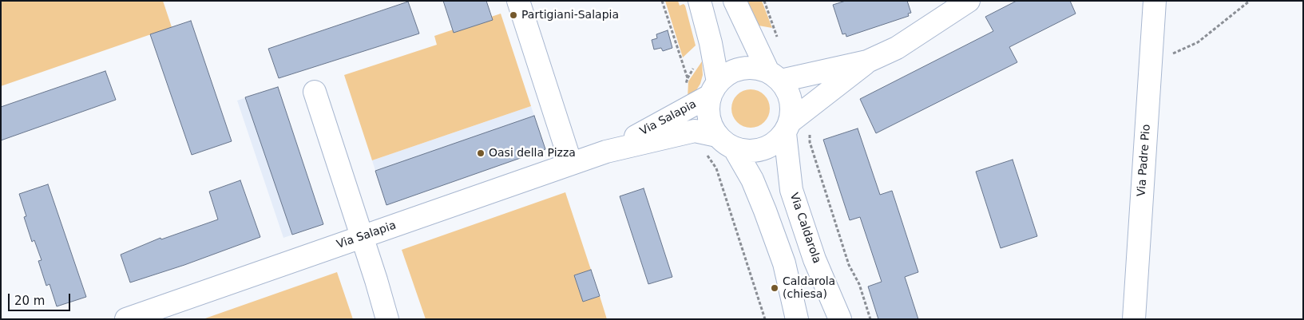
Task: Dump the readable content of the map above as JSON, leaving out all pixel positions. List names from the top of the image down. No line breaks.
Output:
{"streets":{"street":["Via Salapia","Via Padre Pio","Via Caldarola"]},"crossings":[["Via Salapia","Via Caldarola"]],"places":["Partigiani-Salapia","Oasi della Pizza","Caldarola (chiesa)"],"scale_bar":"20 m"}
